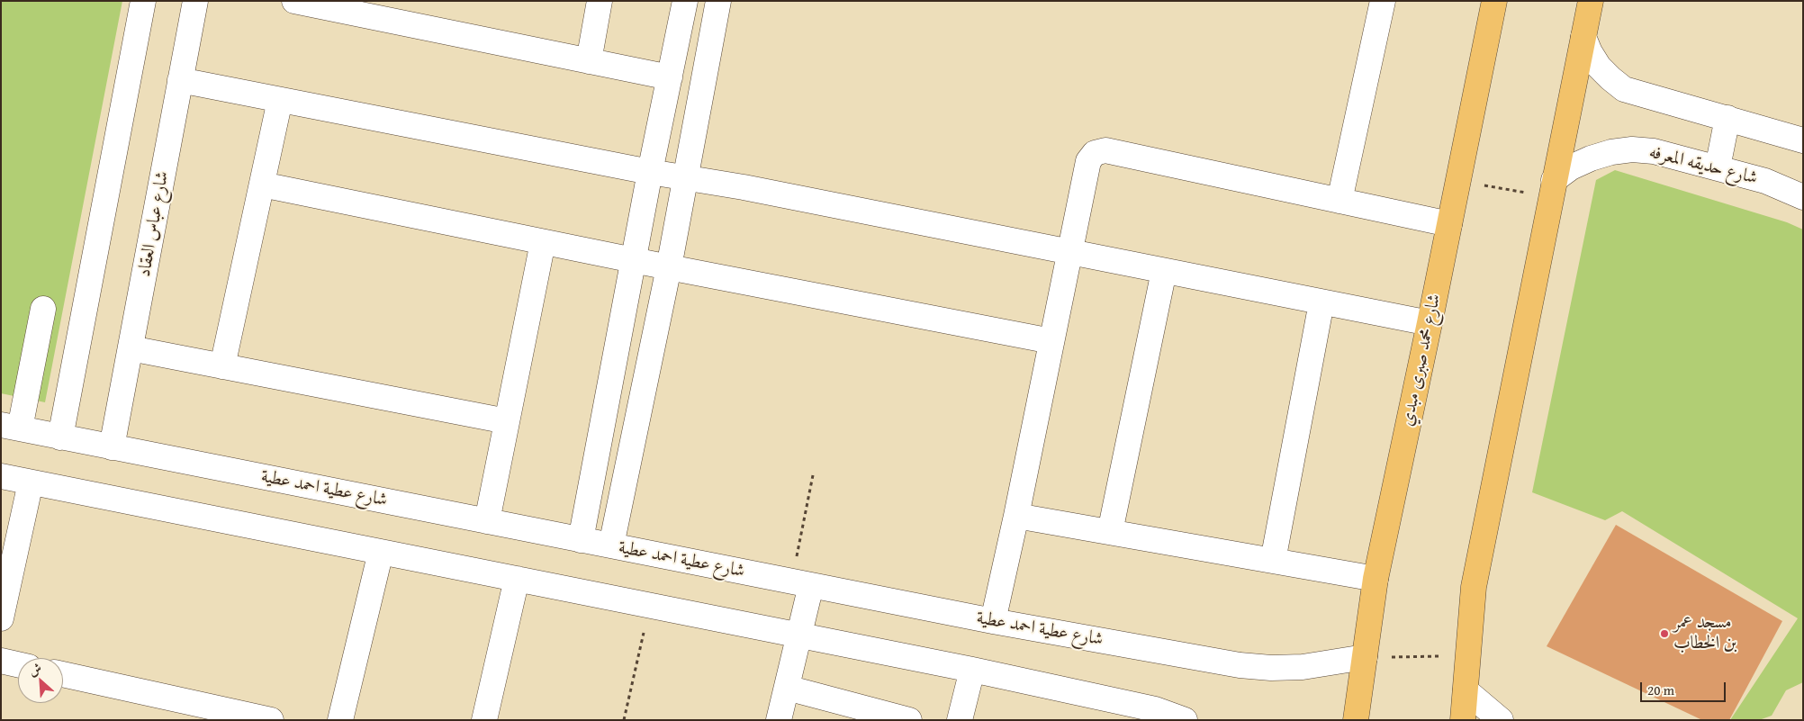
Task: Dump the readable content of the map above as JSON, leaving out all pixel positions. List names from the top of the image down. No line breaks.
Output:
{"streets":{"main road":["شارع محمد صبرى مبدي"],"street":["شارع حديقه المعرفه","شارع عباس العقاد","شارع عطية احمد عطية"]},"crossings":[["شارع عباس العقاد","شارع عطية احمد عطية"],["شارع محمد صبرى مبدي","شارع عطية احمد عطية"]],"places":["مسجد عمر بن الخطاب"],"scale_bar":"20 m","north":"top left"}
